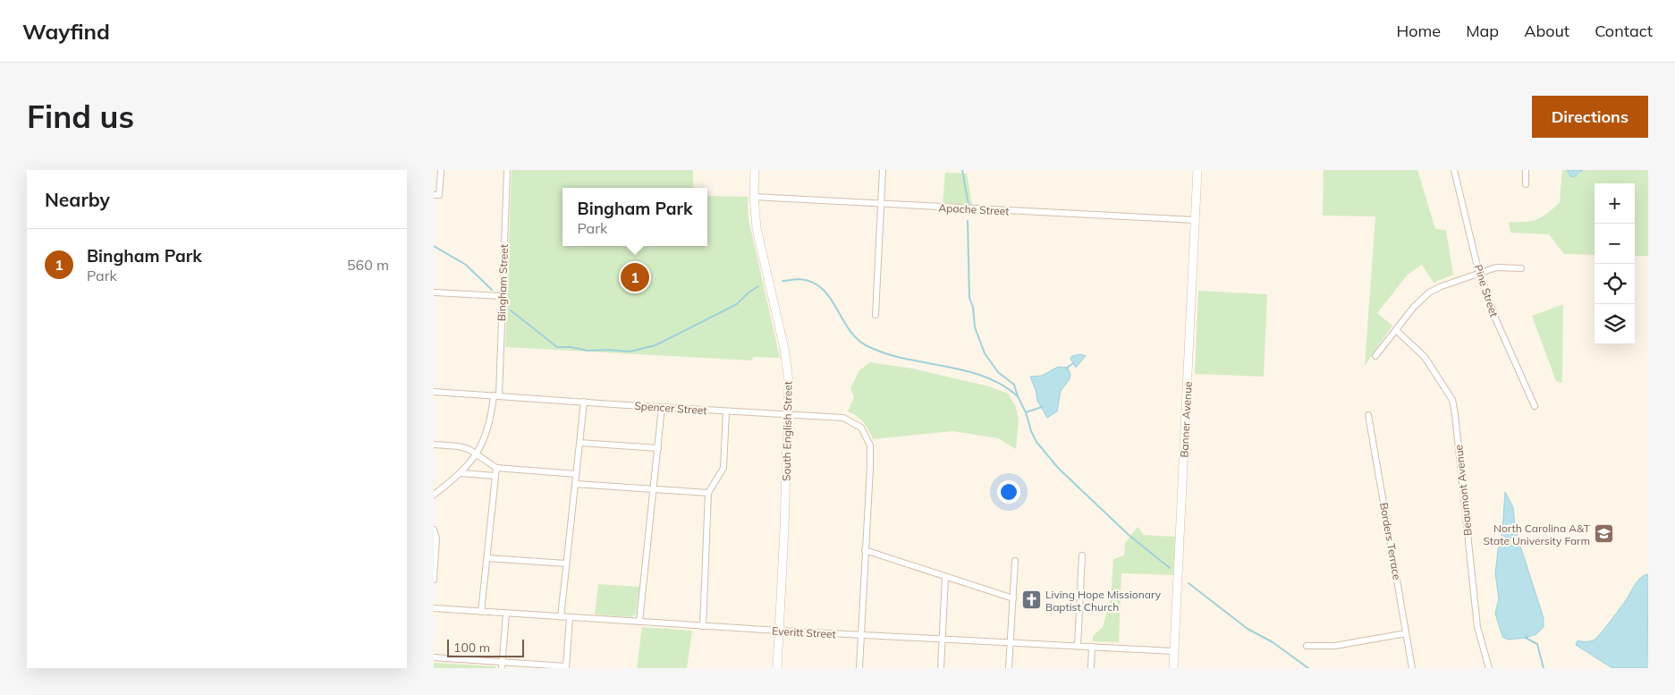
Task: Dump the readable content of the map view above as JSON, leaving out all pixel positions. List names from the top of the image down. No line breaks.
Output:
{"streets":{"street":["Apache Street","Bingham Street","Pine Street","Spencer Street","Banner Avenue","South English Street","Beaumont Avenue","Borders Terrace","Everitt Street"]},"crossings":[["Apache Street","Banner Avenue"],["Apache Street","South English Street"],["Bingham Street","Spencer Street"],["Spencer Street","South English Street"],["Spencer Street","Everitt Street"],["Banner Avenue","Everitt Street"],["South English Street","Everitt Street"]],"places":{"school or university":["North Carolina A&T State University Farm"],"church":["Living Hope Missionary Baptist Church"]},"scale_bar":"100 m","page":{"header":"Wayfind","nav":["Home","Map","About","Contact"],"buttons":"Directions","title":"Find us","heading":"Nearby","map_buttons":["+","−"],"popup":["Bingham Park","Park"],"list":[{"mark":"1","name":"Bingham Park","note":"Park","value":"560 m"}],"pins":"1","scale":"100 m"}}
